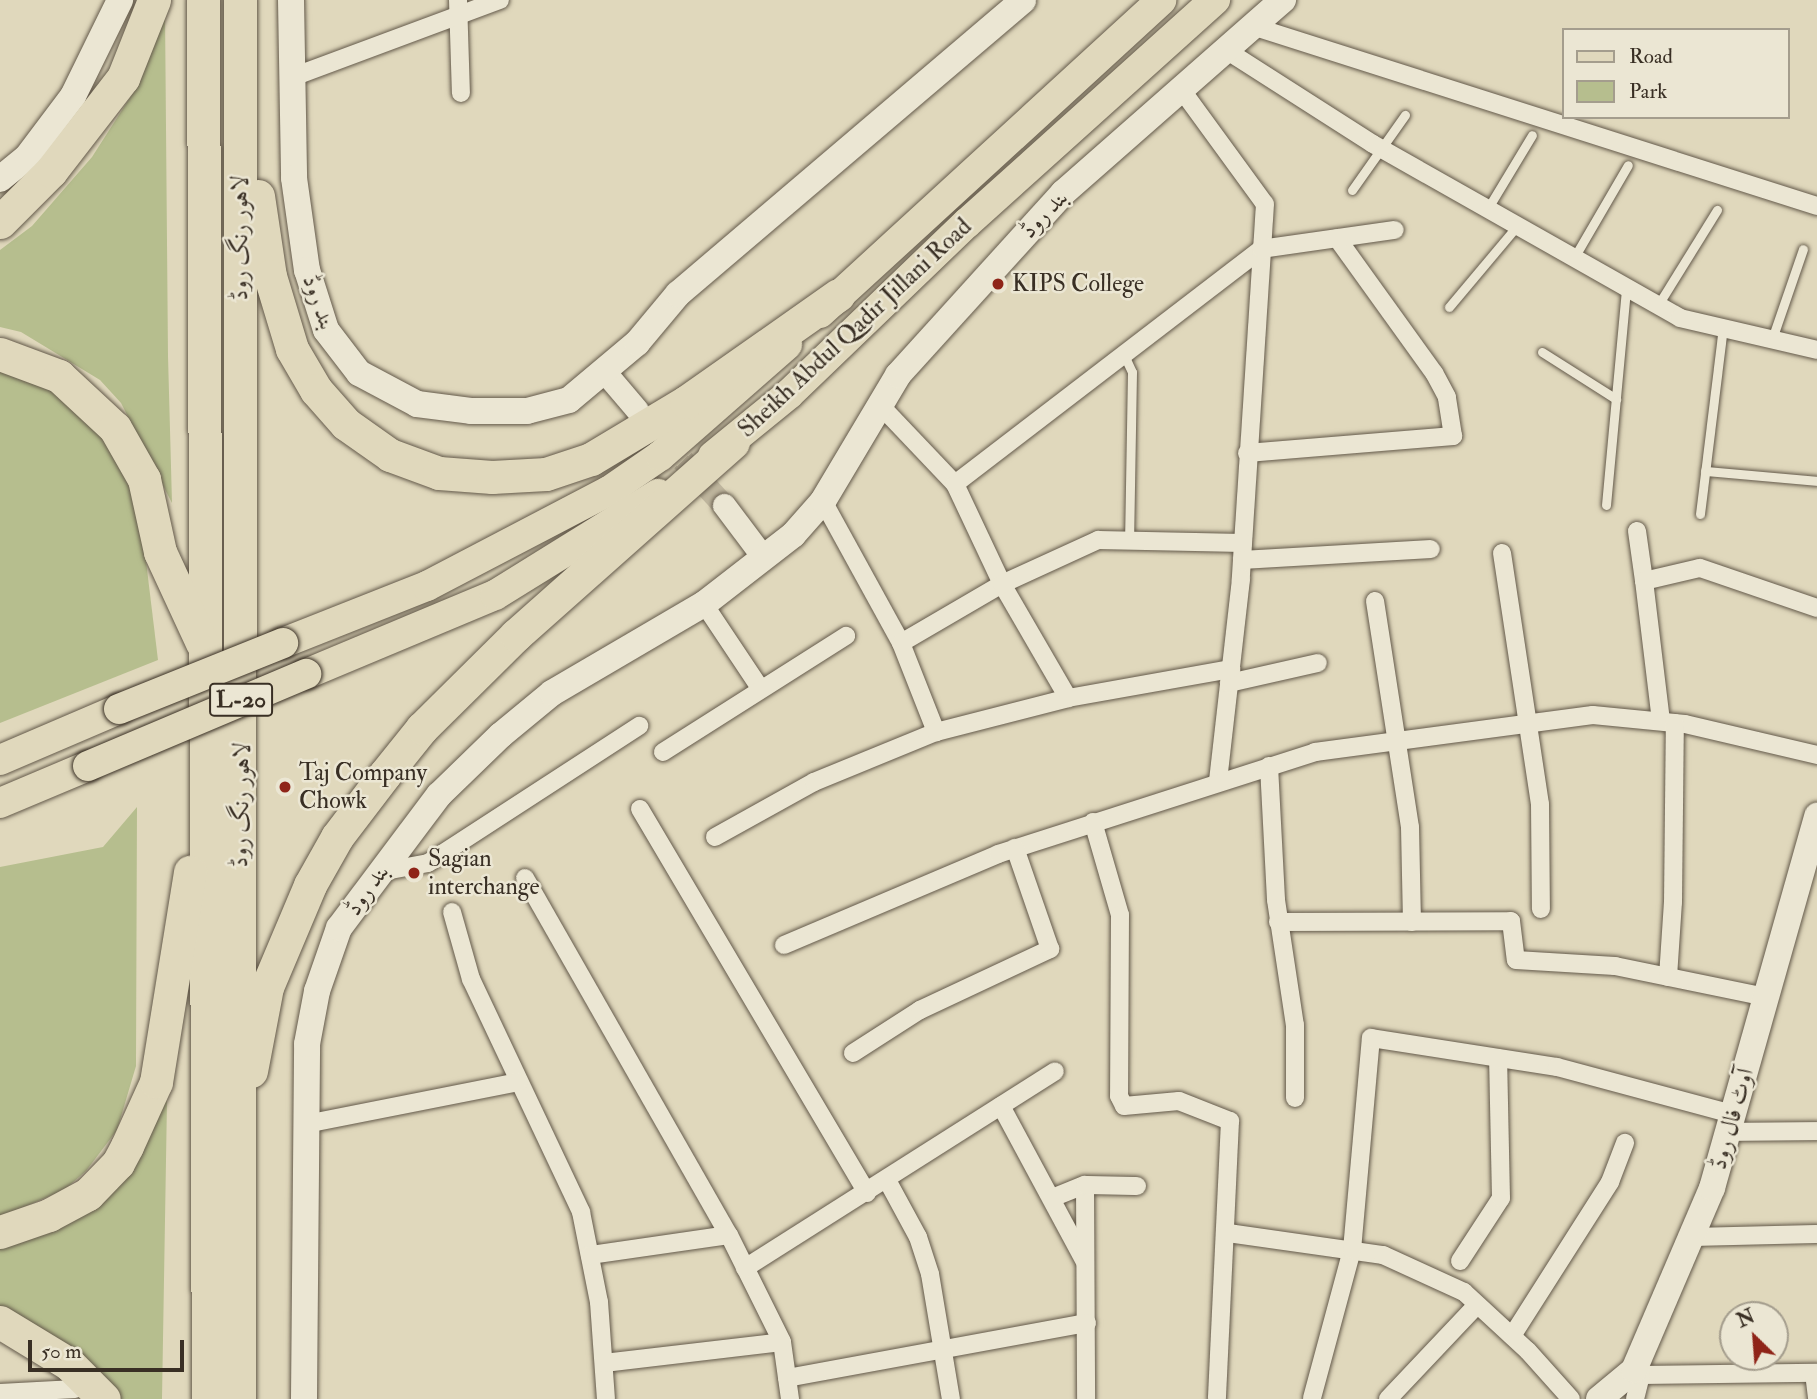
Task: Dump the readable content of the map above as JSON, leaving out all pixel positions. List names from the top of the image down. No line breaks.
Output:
{"streets":{"highway":["لاہور رنگ روڈ","L-20"],"main road":["بند روڈ","Sheikh Abdul Qadir Jillani Road","آوٹ فال روڈ"]},"places":["KIPS College","Taj Company Chowk","Sagian interchange"],"legend":["Road","Park"],"scale_bar":"50 m","north":"top left"}
